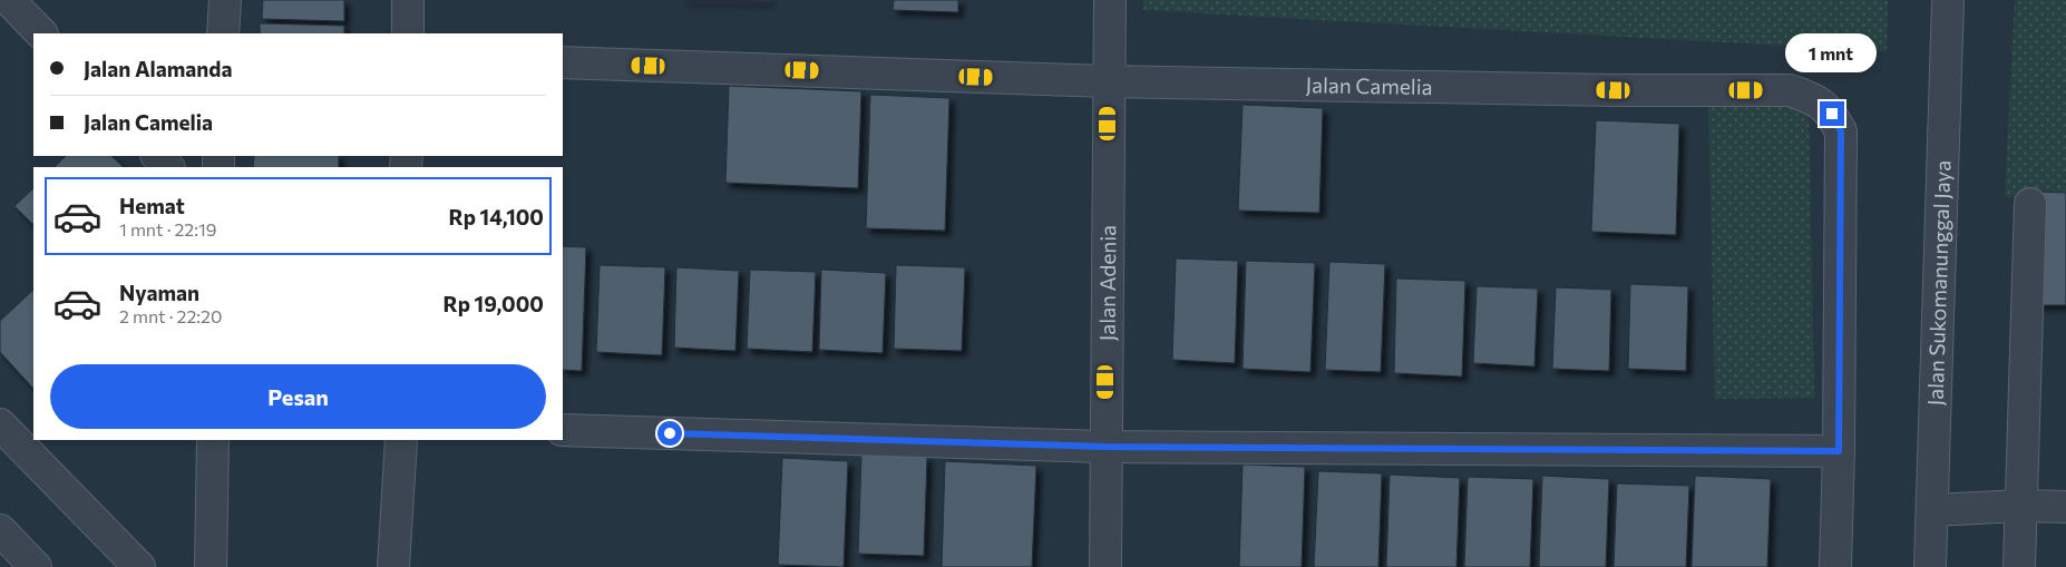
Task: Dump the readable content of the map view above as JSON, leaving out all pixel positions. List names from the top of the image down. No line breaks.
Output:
{"streets":{"street":["Jalan Camelia","Jalan Adenia","Jalan Sukomanunggal Jaya"]},"crossings":[["Jalan Camelia","Jalan Adenia"]],"page":{"bubble":"1 mnt","banner":["Jalan Alamanda","Jalan Camelia"],"list":[{"name":"Hemat","note":"1 mnt · 22:19","value":"Rp 14,100"},{"name":"Nyaman","note":"2 mnt · 22:20","value":"Rp 19,000"}],"buttons":"Pesan"}}
